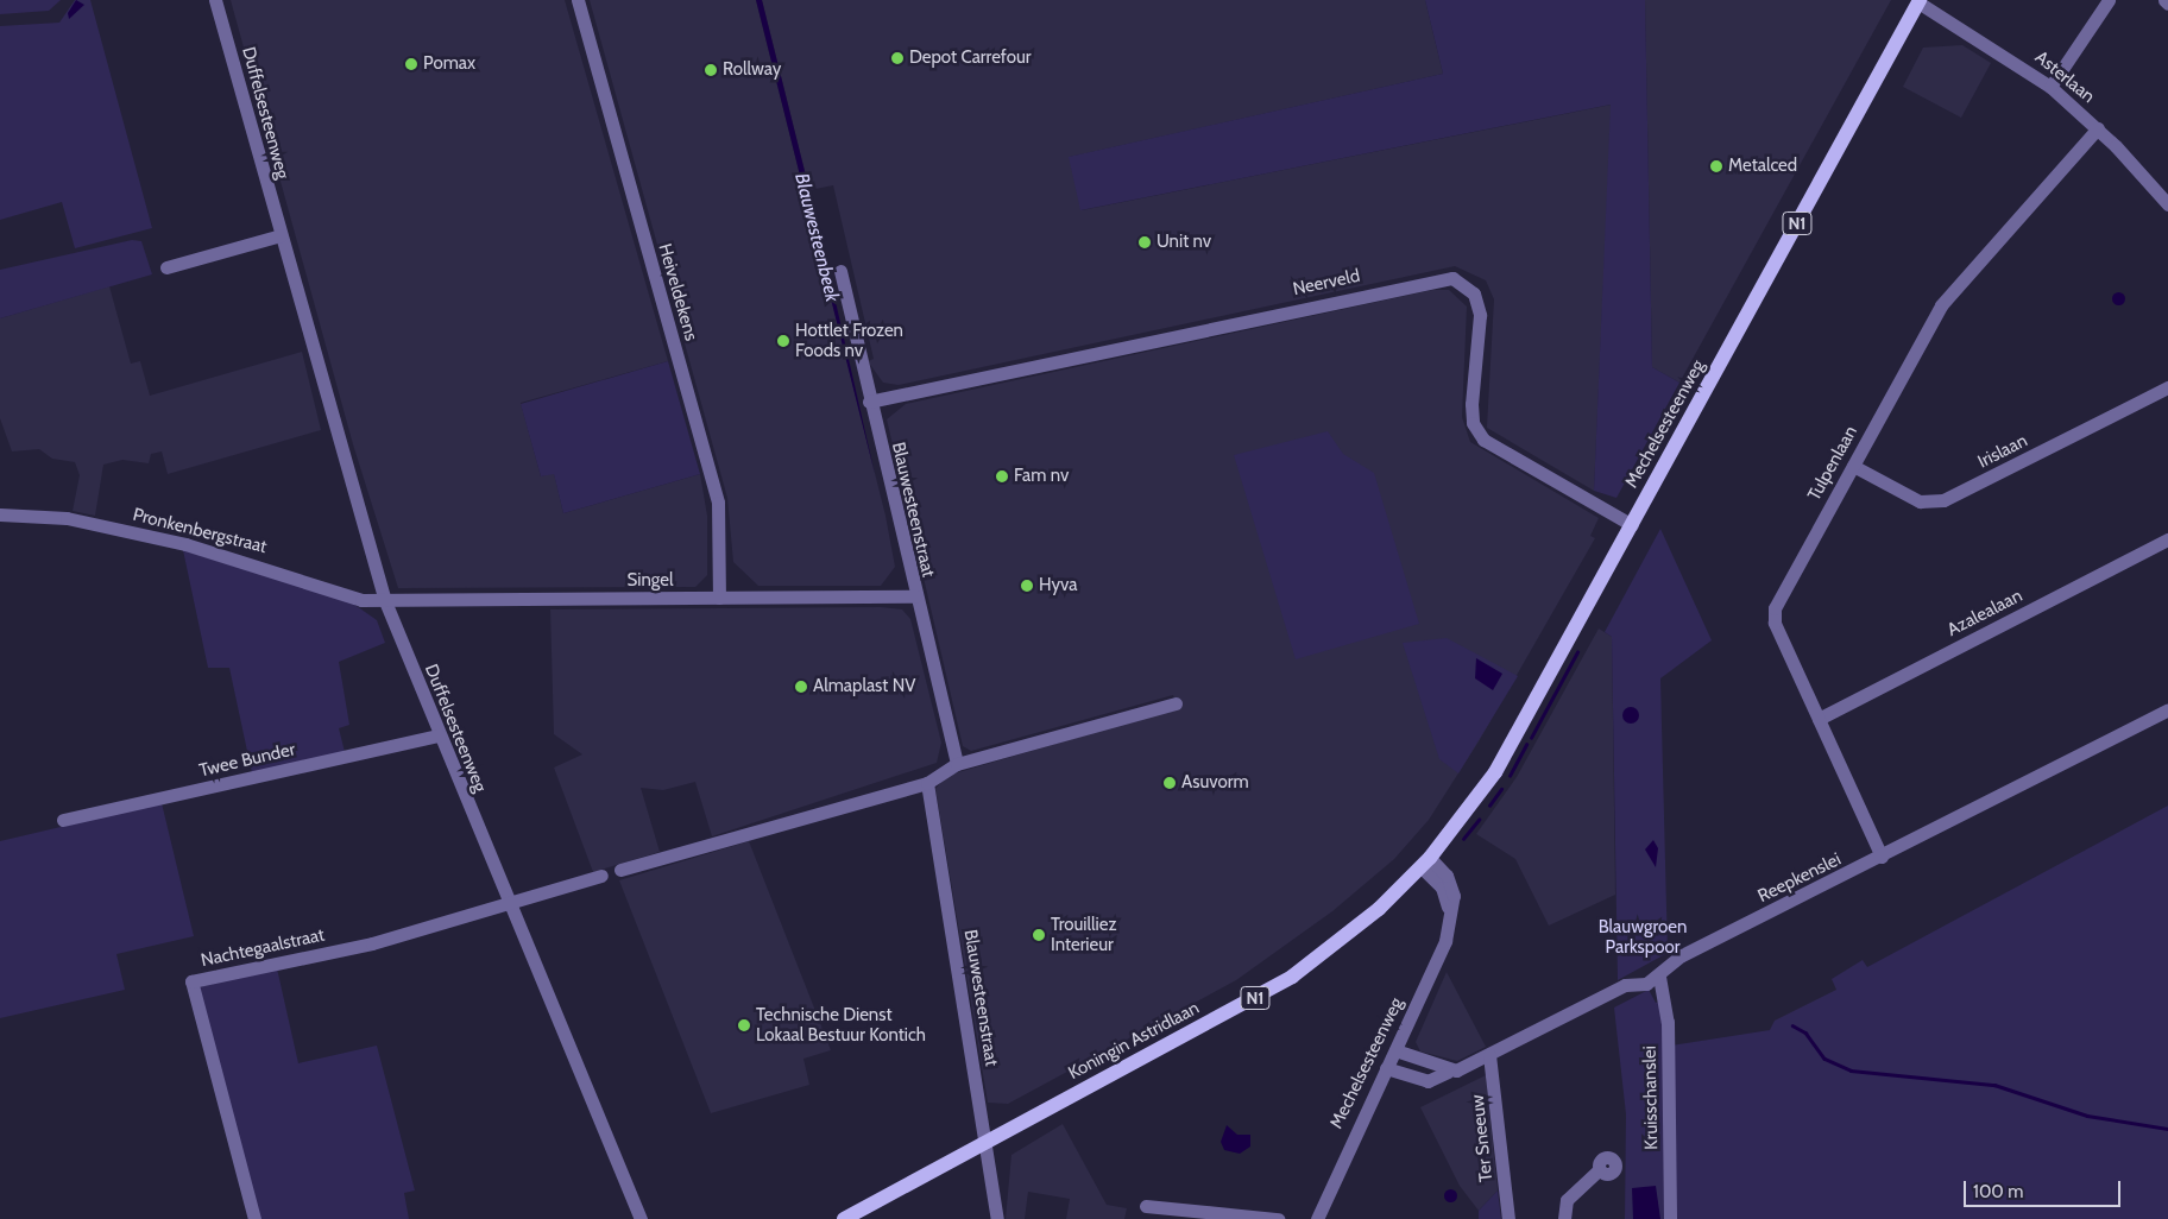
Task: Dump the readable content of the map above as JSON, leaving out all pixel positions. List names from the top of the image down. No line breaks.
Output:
{"streets":{"main road":["N1","Mechelsesteenweg","Koningin Astridlaan"],"street":["Asterlaan","Duffelsesteenweg","Neerveld","Heiveldekens","Irislaan","Tulpenlaan","Blauwesteenstraat","Pronkenbergstraat","Singel","Azalealaan","Twee Bunder","Reepkenslei","Nachtegaalstraat","Kruisschanslei","Ter Sneeuw"]},"crossings":[["Asterlaan","Mechelsesteenweg"],["Asterlaan","Tulpenlaan"],["Duffelsesteenweg","Pronkenbergstraat"],["Duffelsesteenweg","Singel"],["Duffelsesteenweg","Twee Bunder"],["Duffelsesteenweg","Nachtegaalstraat"],["Neerveld","Mechelsesteenweg"],["Neerveld","Blauwesteenstraat"],["Heiveldekens","Singel"],["Mechelsesteenweg","Reepkenslei"],["Mechelsesteenweg","Koningin Astridlaan"],["Irislaan","Tulpenlaan"],["Tulpenlaan","Azalealaan"],["Tulpenlaan","Reepkenslei"],["Blauwesteenstraat","Singel"],["Blauwesteenstraat","Koningin Astridlaan"],["Pronkenbergstraat","Singel"],["Reepkenslei","Kruisschanslei"],["Reepkenslei","Ter Sneeuw"]],"water":["Blauwesteenbeek"],"parks":["Blauwgroen Parkspoor"],"places":["Depot Carrefour","Pomax","Rollway","Metalced","Unit nv","Hottlet Frozen Foods nv","Fam nv","Hyva","Almaplast NV","Asuvorm","Trouilliez Interieur","Technische Dienst Lokaal Bestuur Kontich"],"scale_bar":"100 m"}
